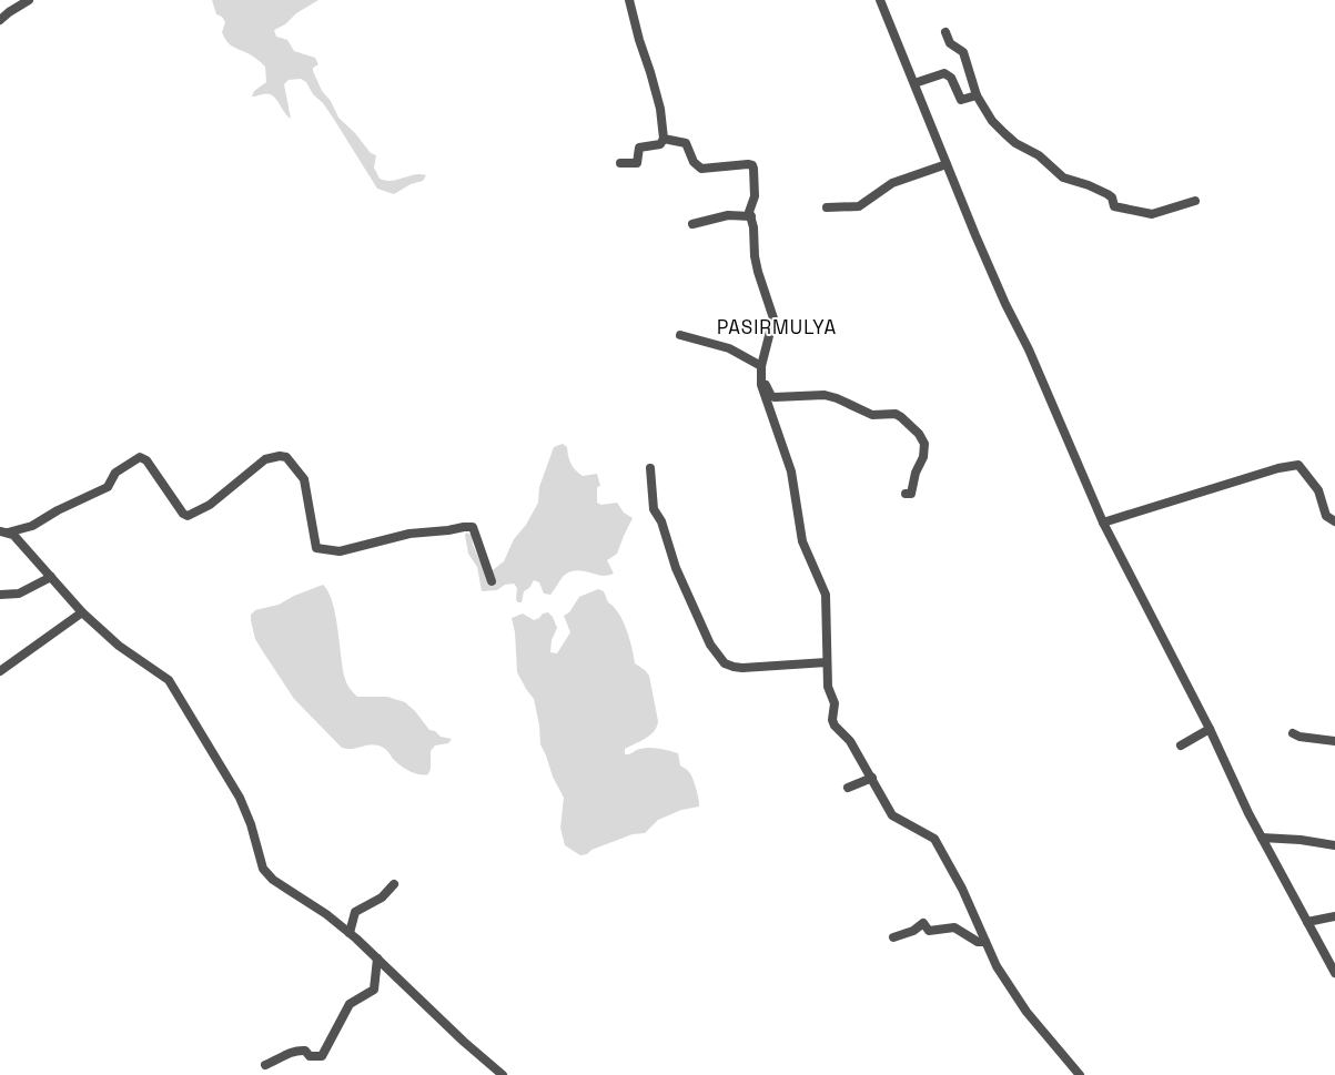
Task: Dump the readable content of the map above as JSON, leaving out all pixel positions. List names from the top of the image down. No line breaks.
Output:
{"districts":["PASIRMULYA"]}
